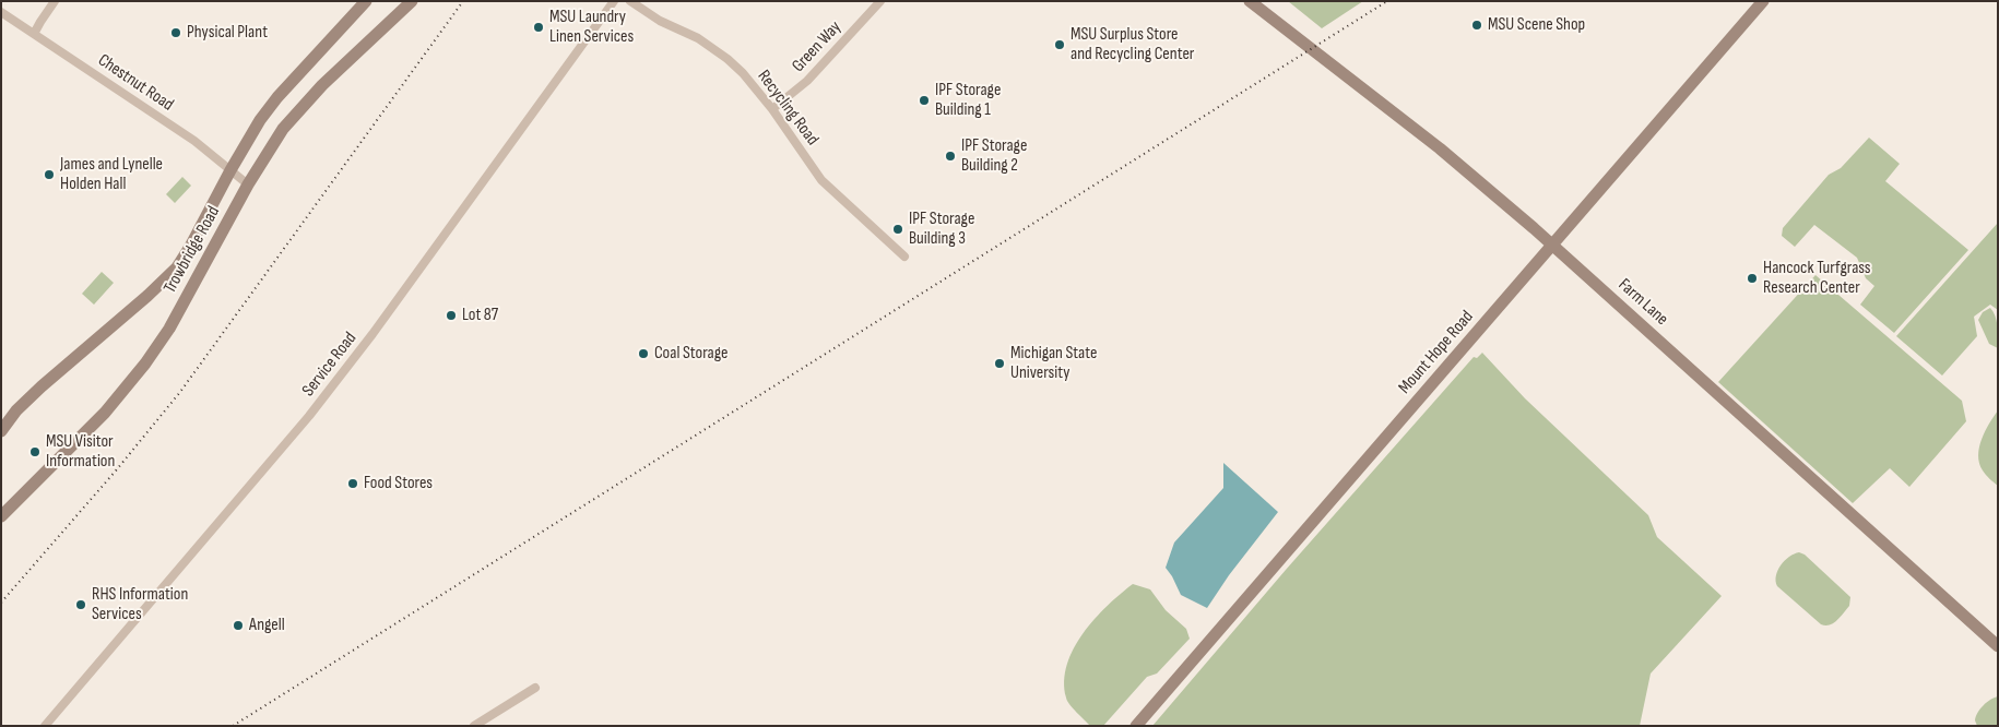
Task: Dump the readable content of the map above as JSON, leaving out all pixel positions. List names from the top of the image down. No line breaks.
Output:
{"streets":{"street":["Green Way","Chestnut Road","Recycling Road","Trowbridge Road","Farm Lane","Mount Hope Road","Service Road"]},"crossings":[["Green Way","Recycling Road"],["Chestnut Road","Trowbridge Road"],["Farm Lane","Mount Hope Road"]],"places":["MSU Scene Shop","MSU Laundry Linen Services","Physical Plant","MSU Surplus Store and Recycling Center","IPF Storage Building 1","IPF Storage Building 2","James and Lynelle Holden Hall","IPF Storage Building 3","Hancock Turfgrass Research Center","Lot 87","Coal Storage","Michigan State University","MSU Visitor Information","Food Stores","RHS Information Services","Angell"]}
